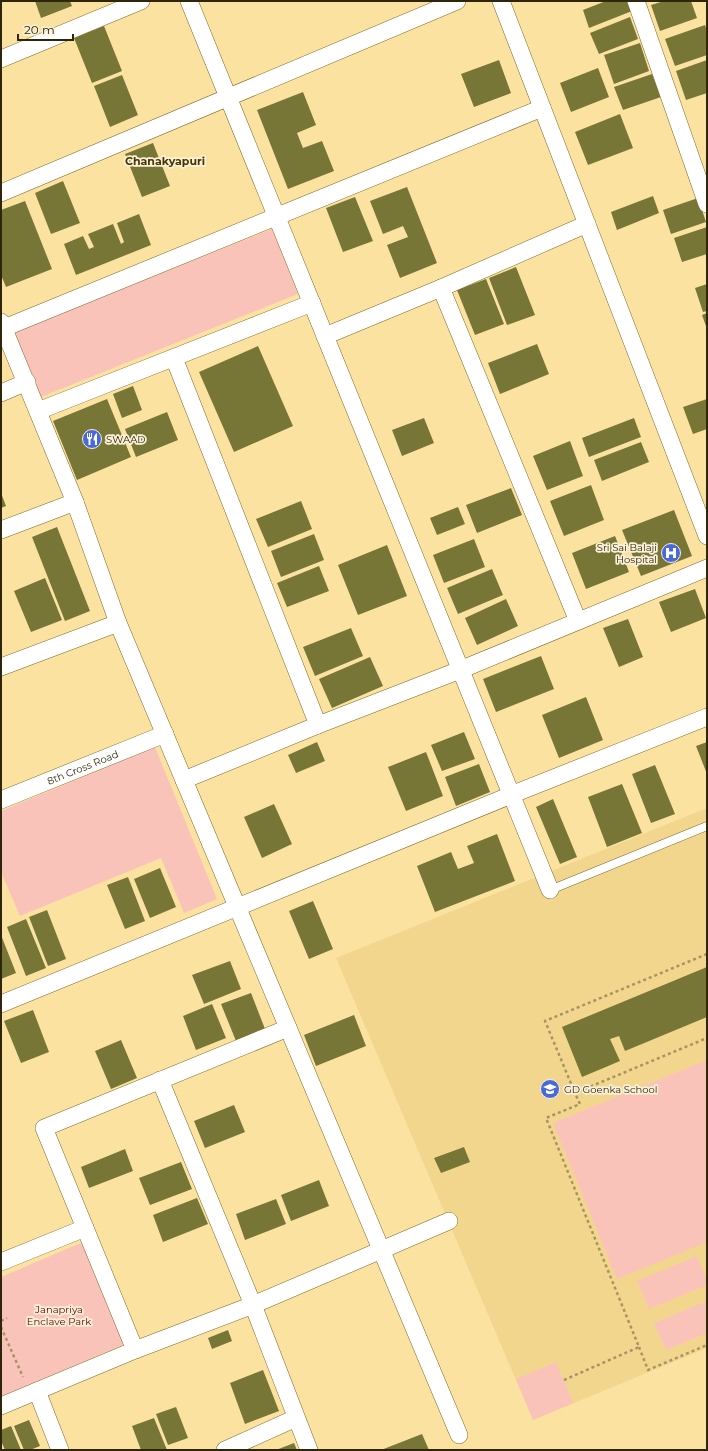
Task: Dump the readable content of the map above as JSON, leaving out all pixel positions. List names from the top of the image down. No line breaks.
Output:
{"streets":{"street":["8th Cross Road"]},"districts":["Chanakyapuri"],"parks":["Janapriya Enclave Park"],"places":{"restaurant":["SWAAD"],"hospital":["Sri Sai Balaji Hospital"],"school or university":["GD Goenka School"]},"scale_bar":"20 m"}
